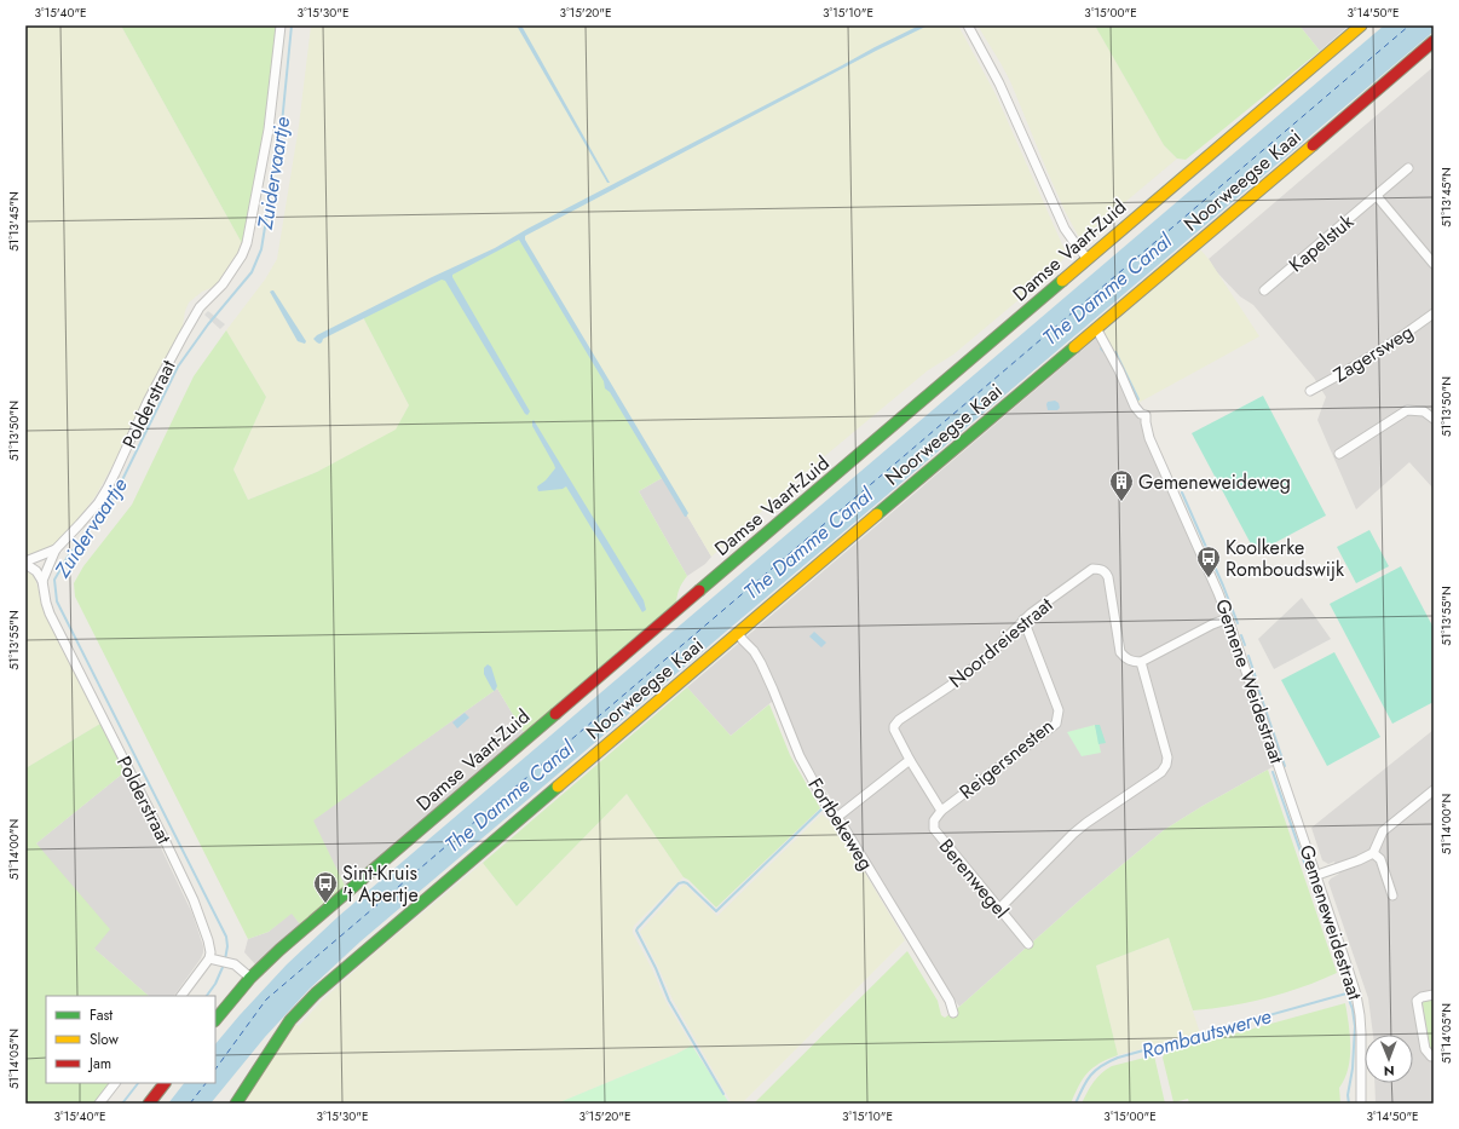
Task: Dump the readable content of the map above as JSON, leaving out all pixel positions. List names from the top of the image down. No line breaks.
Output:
{"streets":{"street":["Noorweegse Kaai","Kapelstuk","Damse Vaart-Zuid","Zagersweg","Polderstraat","Noordreiestraat","Gemene Weidestraat","Reigersnesten","Fortbekeweg","Berenwegel","Gemeneweidestraat"]},"crossings":[["Noorweegse Kaai","Gemene Weidestraat"],["Noorweegse Kaai","Fortbekeweg"],["Noordreiestraat","Reigersnesten"],["Noordreiestraat","Berenwegel"],["Gemene Weidestraat","Gemeneweidestraat"],["Reigersnesten","Berenwegel"]],"water":["Zuidervaartje","The Damme Canal","Rombautswerve"],"places":{"building":["Gemeneweideweg"],"bus stop":["Koolkerke Romboudswijk","Sint-Kruis 't Apertje"]},"legend":["Fast","Slow","Jam"],"north":"bottom","coordinates":["3°15'40\"E","3°15'30\"E","3°15'20\"E","3°15'10\"E","3°15'00\"E","3°14'50\"E","51°13'45\"N","51°13'50\"N","51°13'55\"N","51°14'00\"N","51°14'05\"N"]}
